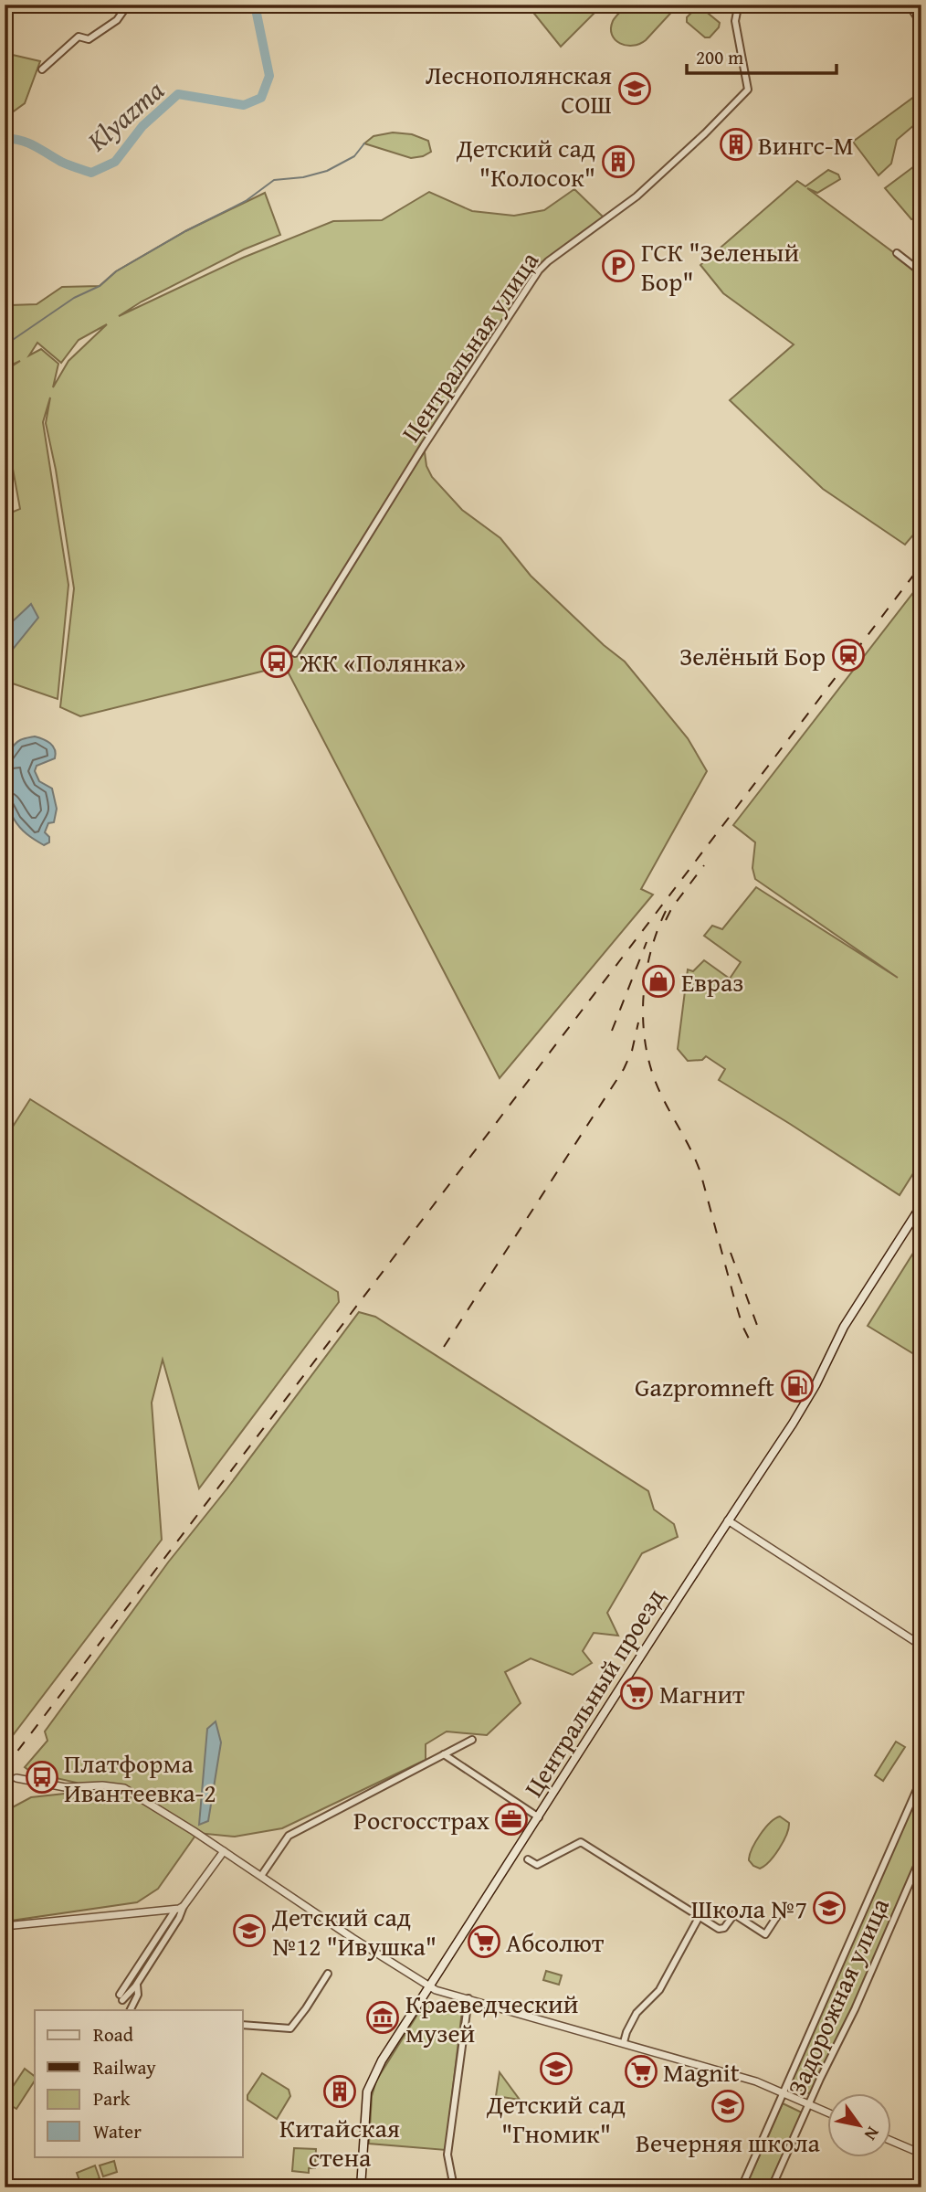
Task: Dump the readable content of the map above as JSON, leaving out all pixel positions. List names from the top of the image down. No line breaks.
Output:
{"streets":{"main road":["Центральный проезд"],"street":["Центральная улица","Задорожная улица"]},"water":["Klyazma"],"places":{"school or university":["Леснополянская СОШ","Школа №7","Детский сад №12 \"Ивушка\"","Детский сад \"Гномик\"","Вечерняя школа"],"building":["Вингс-М","Детский сад \"Колосок\"","Китайская стена"],"parking":["ГСК \"Зеленый Бор\""],"station":["Зелёный Бор"],"bus stop":["ЖК «Полянка»","Платформа Ивантеевка-2"],"shop":["Евраз"],"fuel station":["Gazpromneft"],"supermarket":["Магнит","Абсолют","Magnit"],"office":["Росгосстрах"],"museum":["Краеведческий музей"]},"legend":["Road","Railway","Park","Water"],"scale_bar":"200 m","north":"bottom right"}
